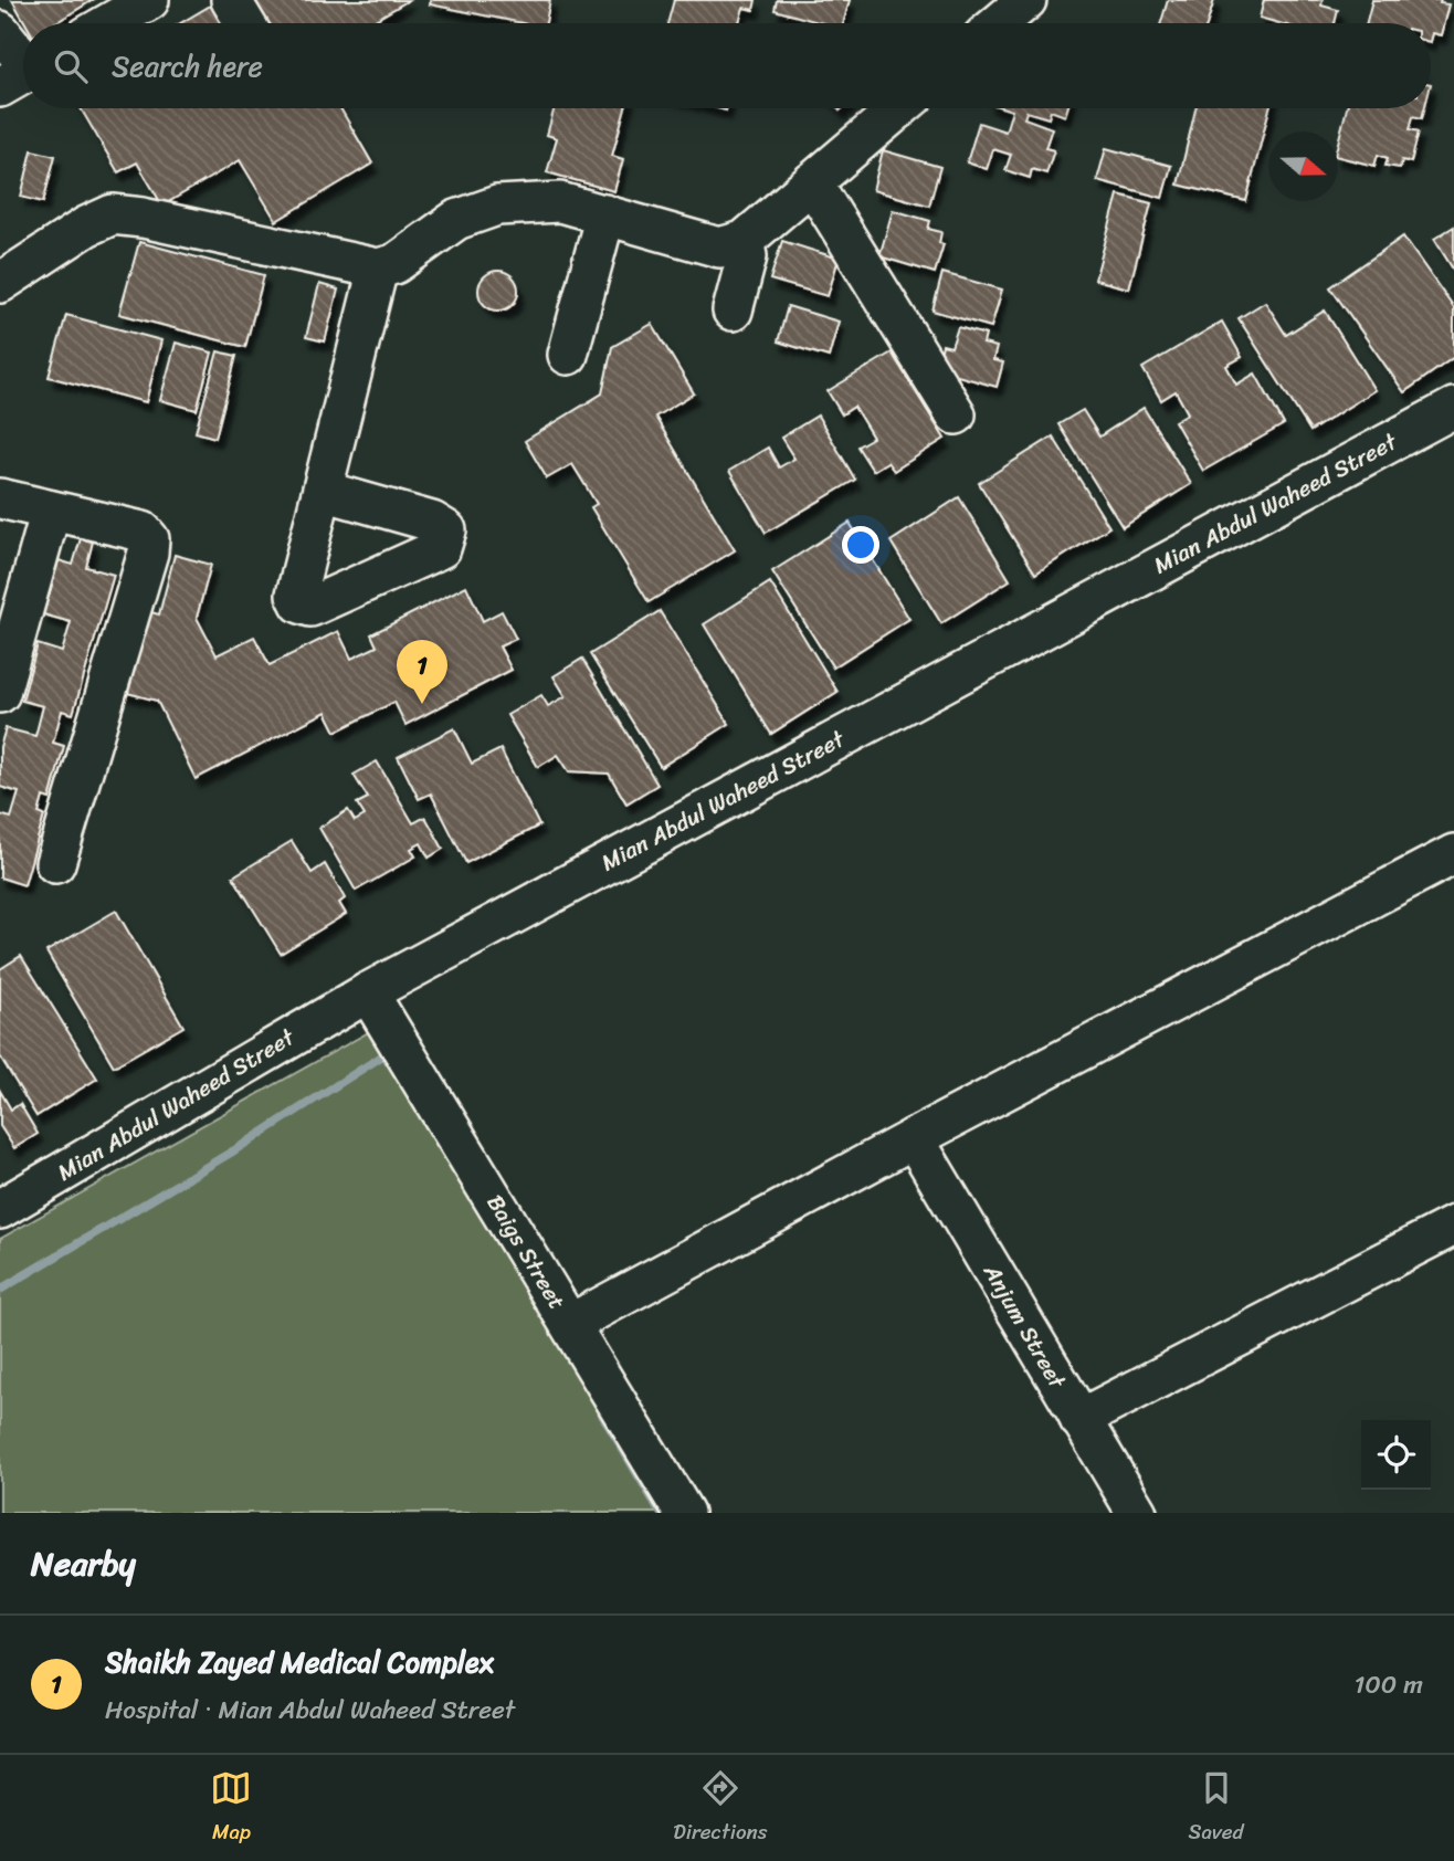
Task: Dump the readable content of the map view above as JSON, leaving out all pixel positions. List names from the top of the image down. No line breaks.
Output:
{"streets":{"street":["Mian Abdul Waheed Street","Baigs Street","Anjum Street"]},"crossings":[["Mian Abdul Waheed Street","Baigs Street"]],"north":"right","page":{"search":"Search here","pins":"1","heading":"Nearby","list":[{"mark":"1","name":"Shaikh Zayed Medical Complex","note":"Hospital · Mian Abdul Waheed Street","value":"100 m"}],"nav":["Map","Directions","Saved"]}}
